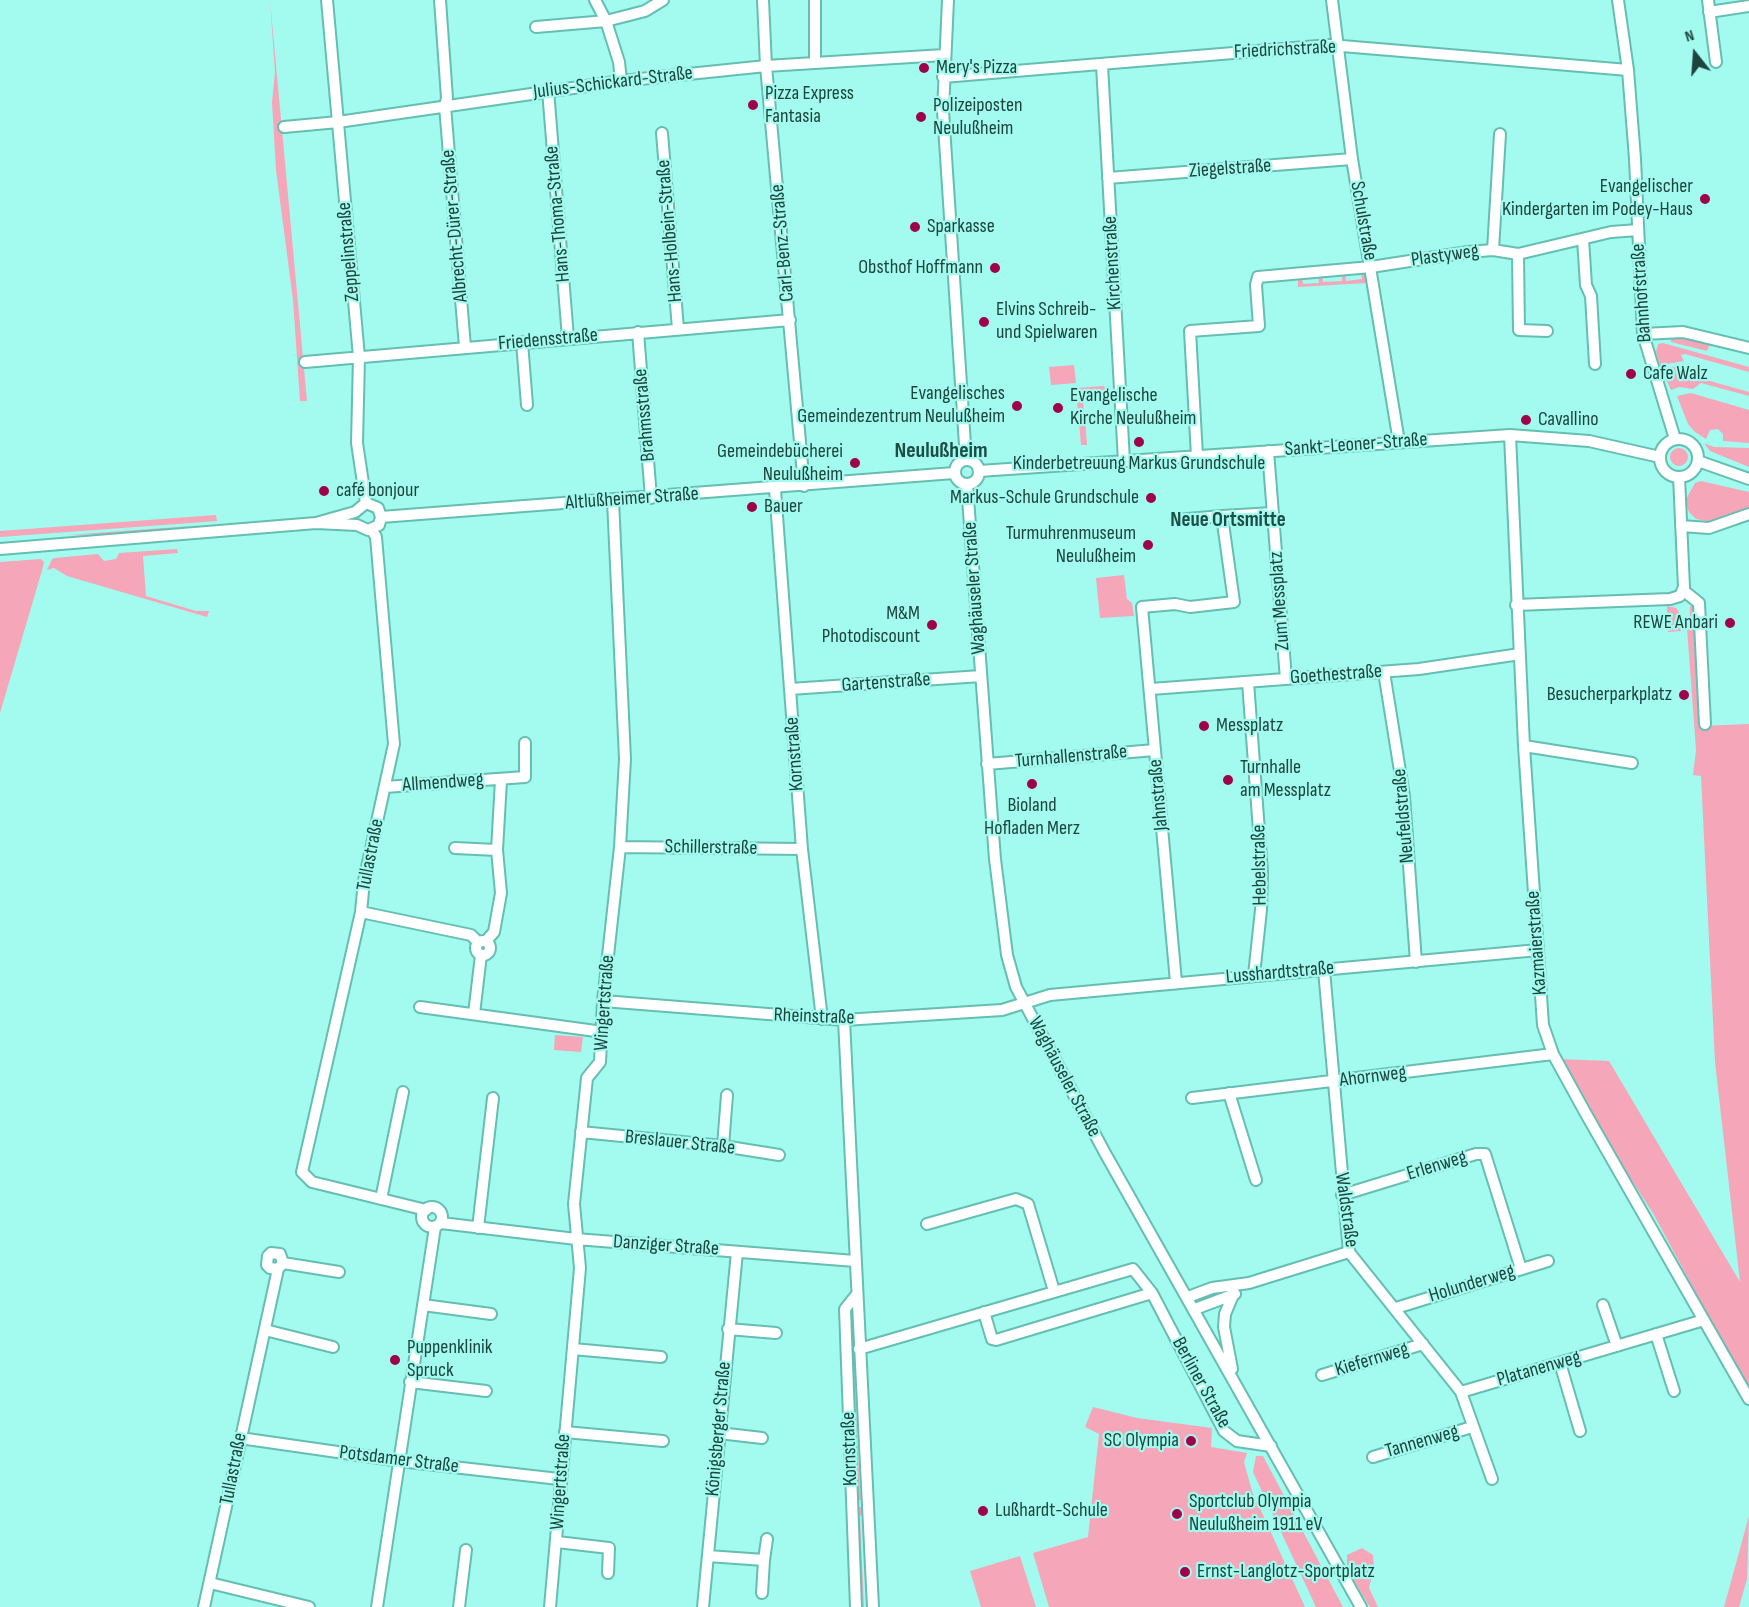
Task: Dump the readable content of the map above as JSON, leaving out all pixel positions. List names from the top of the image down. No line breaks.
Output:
{"streets":{"street":["Friedrichstraße","Julius-Schickard-Straße","Ziegelstraße","Hans-Thoma-Straße","Schulstraße","Albrecht-Dürer-Straße","Hans-Holbein-Straße","Carl-Benz-Straße","Zeppelinstraße","Plastyweg","Kirchenstraße","Bahnhofstraße","Friedensstraße","Brahmsstraße","Sankt-Leoner-Straße","Altlußheimer Straße","Waghäuseler Straße","Zum Messplatz","Goethestraße","Gartenstraße","Kornstraße","Turnhallenstraße","Allmendweg","Jahnstraße","Neufeldstraße","Schillerstraße","Tullastraße","Hebelstraße","Kazmaierstraße","Lusshardtstraße","Wingertstraße","Rheinstraße","Ahornweg","Breslauer Straße","Erlenweg","Waldstraße","Danziger Straße","Holunderweg","Kiefernweg","Platanenweg","Berliner Straße","Königsberger Straße","Tannenweg","Potsdamer Straße"]},"crossings":[["Friedrichstraße","Schulstraße"],["Friedrichstraße","Kirchenstraße"],["Friedrichstraße","Bahnhofstraße"],["Julius-Schickard-Straße","Hans-Thoma-Straße"],["Julius-Schickard-Straße","Albrecht-Dürer-Straße"],["Julius-Schickard-Straße","Carl-Benz-Straße"],["Julius-Schickard-Straße","Zeppelinstraße"],["Ziegelstraße","Schulstraße"],["Ziegelstraße","Kirchenstraße"],["Hans-Thoma-Straße","Friedensstraße"],["Schulstraße","Plastyweg"],["Schulstraße","Sankt-Leoner-Straße"],["Albrecht-Dürer-Straße","Friedensstraße"],["Hans-Holbein-Straße","Friedensstraße"],["Carl-Benz-Straße","Friedensstraße"],["Carl-Benz-Straße","Altlußheimer Straße"],["Zeppelinstraße","Friedensstraße"],["Zeppelinstraße","Altlußheimer Straße"],["Zeppelinstraße","Tullastraße"],["Plastyweg","Bahnhofstraße"],["Plastyweg","Sankt-Leoner-Straße"],["Kirchenstraße","Sankt-Leoner-Straße"],["Bahnhofstraße","Sankt-Leoner-Straße"],["Friedensstraße","Brahmsstraße"],["Brahmsstraße","Altlußheimer Straße"],["Sankt-Leoner-Straße","Altlußheimer Straße"],["Sankt-Leoner-Straße","Waghäuseler Straße"],["Sankt-Leoner-Straße","Zum Messplatz"],["Sankt-Leoner-Straße","Kazmaierstraße"],["Altlußheimer Straße","Waghäuseler Straße"],["Altlußheimer Straße","Kornstraße"],["Altlußheimer Straße","Tullastraße"],["Altlußheimer Straße","Wingertstraße"],["Waghäuseler Straße","Gartenstraße"],["Waghäuseler Straße","Turnhallenstraße"],["Waghäuseler Straße","Lusshardtstraße"],["Waghäuseler Straße","Rheinstraße"],["Waghäuseler Straße","Berliner Straße"],["Zum Messplatz","Goethestraße"],["Goethestraße","Jahnstraße"],["Goethestraße","Neufeldstraße"],["Goethestraße","Hebelstraße"],["Goethestraße","Kazmaierstraße"],["Gartenstraße","Kornstraße"],["Kornstraße","Schillerstraße"],["Kornstraße","Rheinstraße"],["Kornstraße","Danziger Straße"],["Kornstraße","Berliner Straße"],["Turnhallenstraße","Jahnstraße"],["Allmendweg","Tullastraße"],["Jahnstraße","Lusshardtstraße"],["Neufeldstraße","Lusshardtstraße"],["Schillerstraße","Wingertstraße"],["Tullastraße","Potsdamer Straße"],["Hebelstraße","Lusshardtstraße"],["Kazmaierstraße","Lusshardtstraße"],["Kazmaierstraße","Ahornweg"],["Kazmaierstraße","Platanenweg"],["Lusshardtstraße","Rheinstraße"],["Lusshardtstraße","Waldstraße"],["Wingertstraße","Rheinstraße"],["Wingertstraße","Breslauer Straße"],["Wingertstraße","Danziger Straße"],["Wingertstraße","Potsdamer Straße"],["Ahornweg","Waldstraße"],["Erlenweg","Waldstraße"],["Erlenweg","Holunderweg"],["Waldstraße","Holunderweg"],["Waldstraße","Kiefernweg"],["Waldstraße","Platanenweg"],["Waldstraße","Tannenweg"],["Danziger Straße","Königsberger Straße"]],"districts":["Neulußheim","Neue Ortsmitte"],"places":["Mery's Pizza","Pizza Express Fantasia","Polizeiposten Neulußheim","Evangelischer Kindergarten im Podey-Haus","Sparkasse","Obsthof Hoffmann","Elvins Schreib- und Spielwaren","Cafe Walz","Evangelisches Gemeindezentrum Neulußheim","Evangelische Kirche Neulußheim","Cavallino","Kinderbetreuung Markus Grundschule","Gemeindebücherei Neulußheim","café bonjour","Markus-Schule Grundschule","Bauer","Turmuhrenmuseum Neulußheim","REWE Anbari","M&M Photodiscount","Besucherparkplatz","Messplatz","Turnhalle am Messplatz","Bioland Hofladen Merz","Puppenklinik Spruck","SC Olympia","Lußhardt-Schule","Sportclub Olympia Neulußheim 1911 eV","Ernst-Langlotz-Sportplatz"],"north":"top"}
